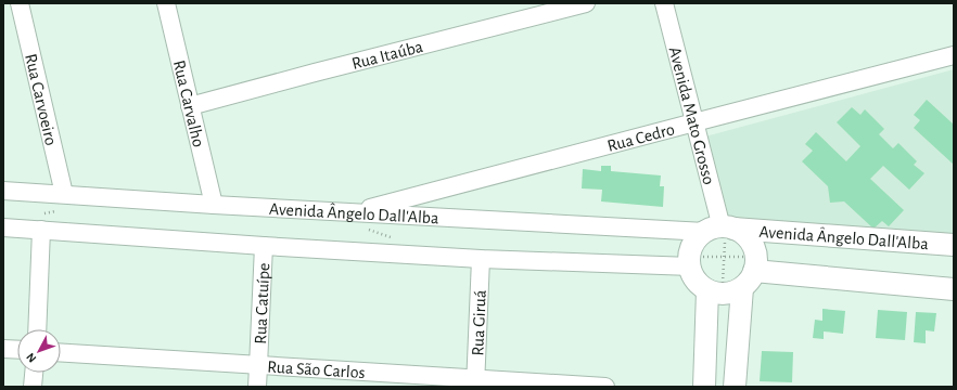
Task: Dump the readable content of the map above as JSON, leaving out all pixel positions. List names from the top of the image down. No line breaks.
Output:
{"streets":{"main road":["Avenida Ângelo Dall'Alba"],"street":["Rua Itaúba","Rua Carvoeiro","Rua Carvalho","Avenida Mato Grosso","Rua Cedro","Rua Catuípe","Rua Giruá","Rua São Carlos"]},"crossings":[["Rua Itaúba","Rua Carvalho"],["Rua Carvoeiro","Avenida Ângelo Dall'Alba"],["Rua Carvalho","Avenida Ângelo Dall'Alba"],["Avenida Mato Grosso","Rua Cedro"],["Avenida Mato Grosso","Avenida Ângelo Dall'Alba"],["Rua Cedro","Avenida Ângelo Dall'Alba"],["Rua Catuípe","Rua São Carlos"],["Rua Giruá","Rua São Carlos"]],"north":"bottom left"}
